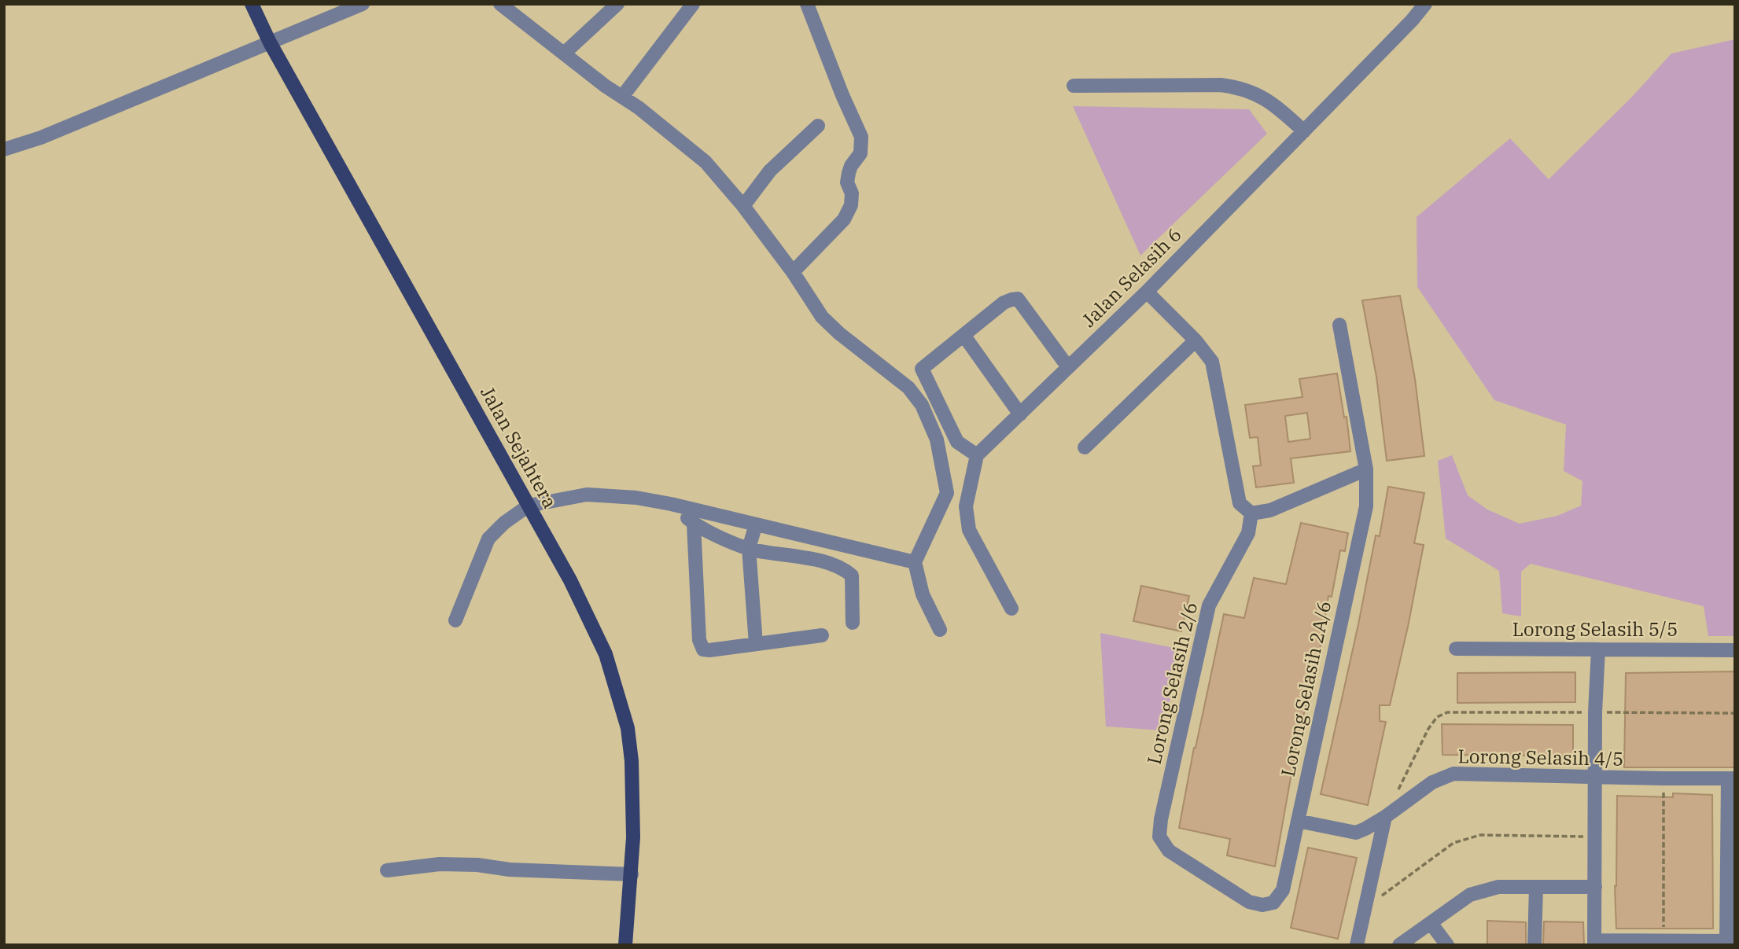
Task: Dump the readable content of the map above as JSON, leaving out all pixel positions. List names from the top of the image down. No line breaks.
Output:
{"streets":{"main road":["Jalan Sejahtera"],"street":["Jalan Selasih 6","Lorong Selasih 5/5","Lorong Selasih 2/6","Lorong Selasih 2A/6","Lorong Selasih 4/5"]},"crossings":[["Lorong Selasih 2/6","Lorong Selasih 2A/6"],["Lorong Selasih 2A/6","Lorong Selasih 4/5"]]}
